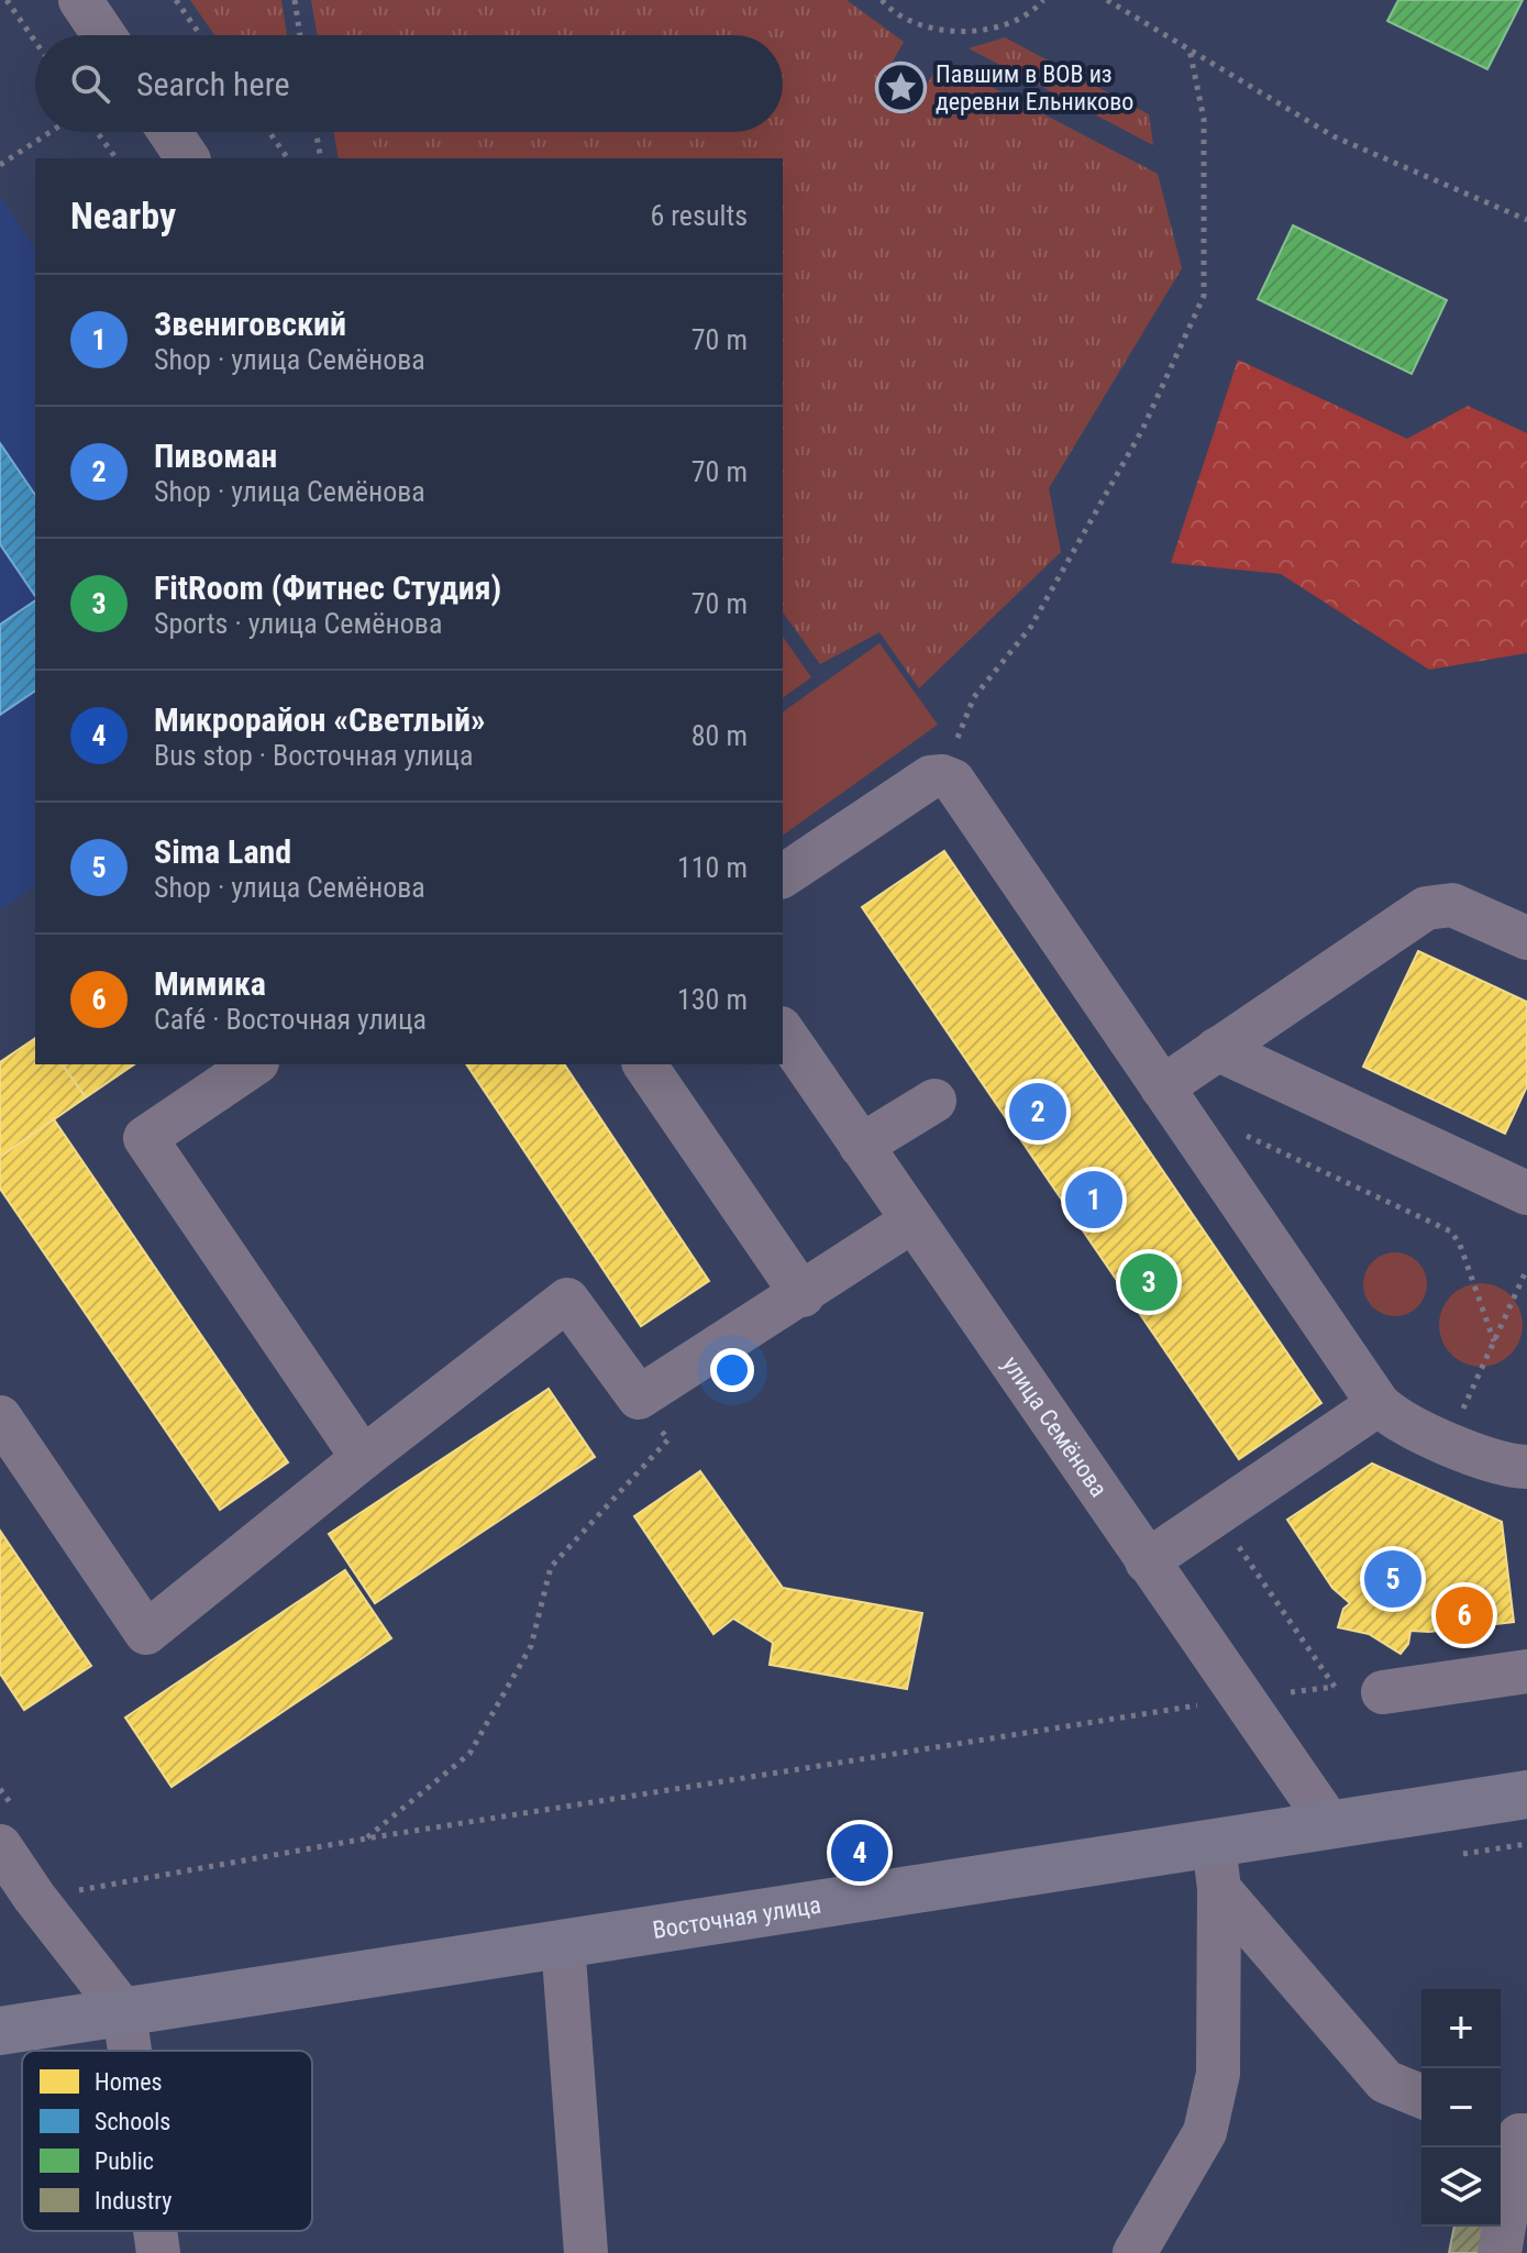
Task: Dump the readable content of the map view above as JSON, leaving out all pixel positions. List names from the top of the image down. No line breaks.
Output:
{"streets":{"main road":["Восточная улица"],"street":["улица Семёнова"]},"crossings":[["улица Семёнова","Восточная улица"]],"places":{"place":["Павшим в ВОВ из деревни Ельниково"]},"legend":["Homes","Schools","Public","Industry"],"page":{"search":"Search here","heading":["Nearby","6 results"],"list":[{"mark":"1","name":"Звениговский","note":"Shop · улица Семёнова","value":"70 m"},{"mark":"2","name":"Пивоман","note":"Shop · улица Семёнова","value":"70 m"},{"mark":"3","name":"FitRoom (Фитнес Студия)","note":"Sports · улица Семёнова","value":"70 m"},{"mark":"4","name":"Микрорайон «Светлый»","note":"Bus stop · Восточная улица","value":"80 m"},{"mark":"5","name":"Sima Land","note":"Shop · улица Семёнова","value":"110 m"},{"mark":"6","name":"Мимика","note":"Café · Восточная улица","value":"130 m"}],"pins":["2","1","3","5","6","4"],"map_buttons":["+","−"]}}
